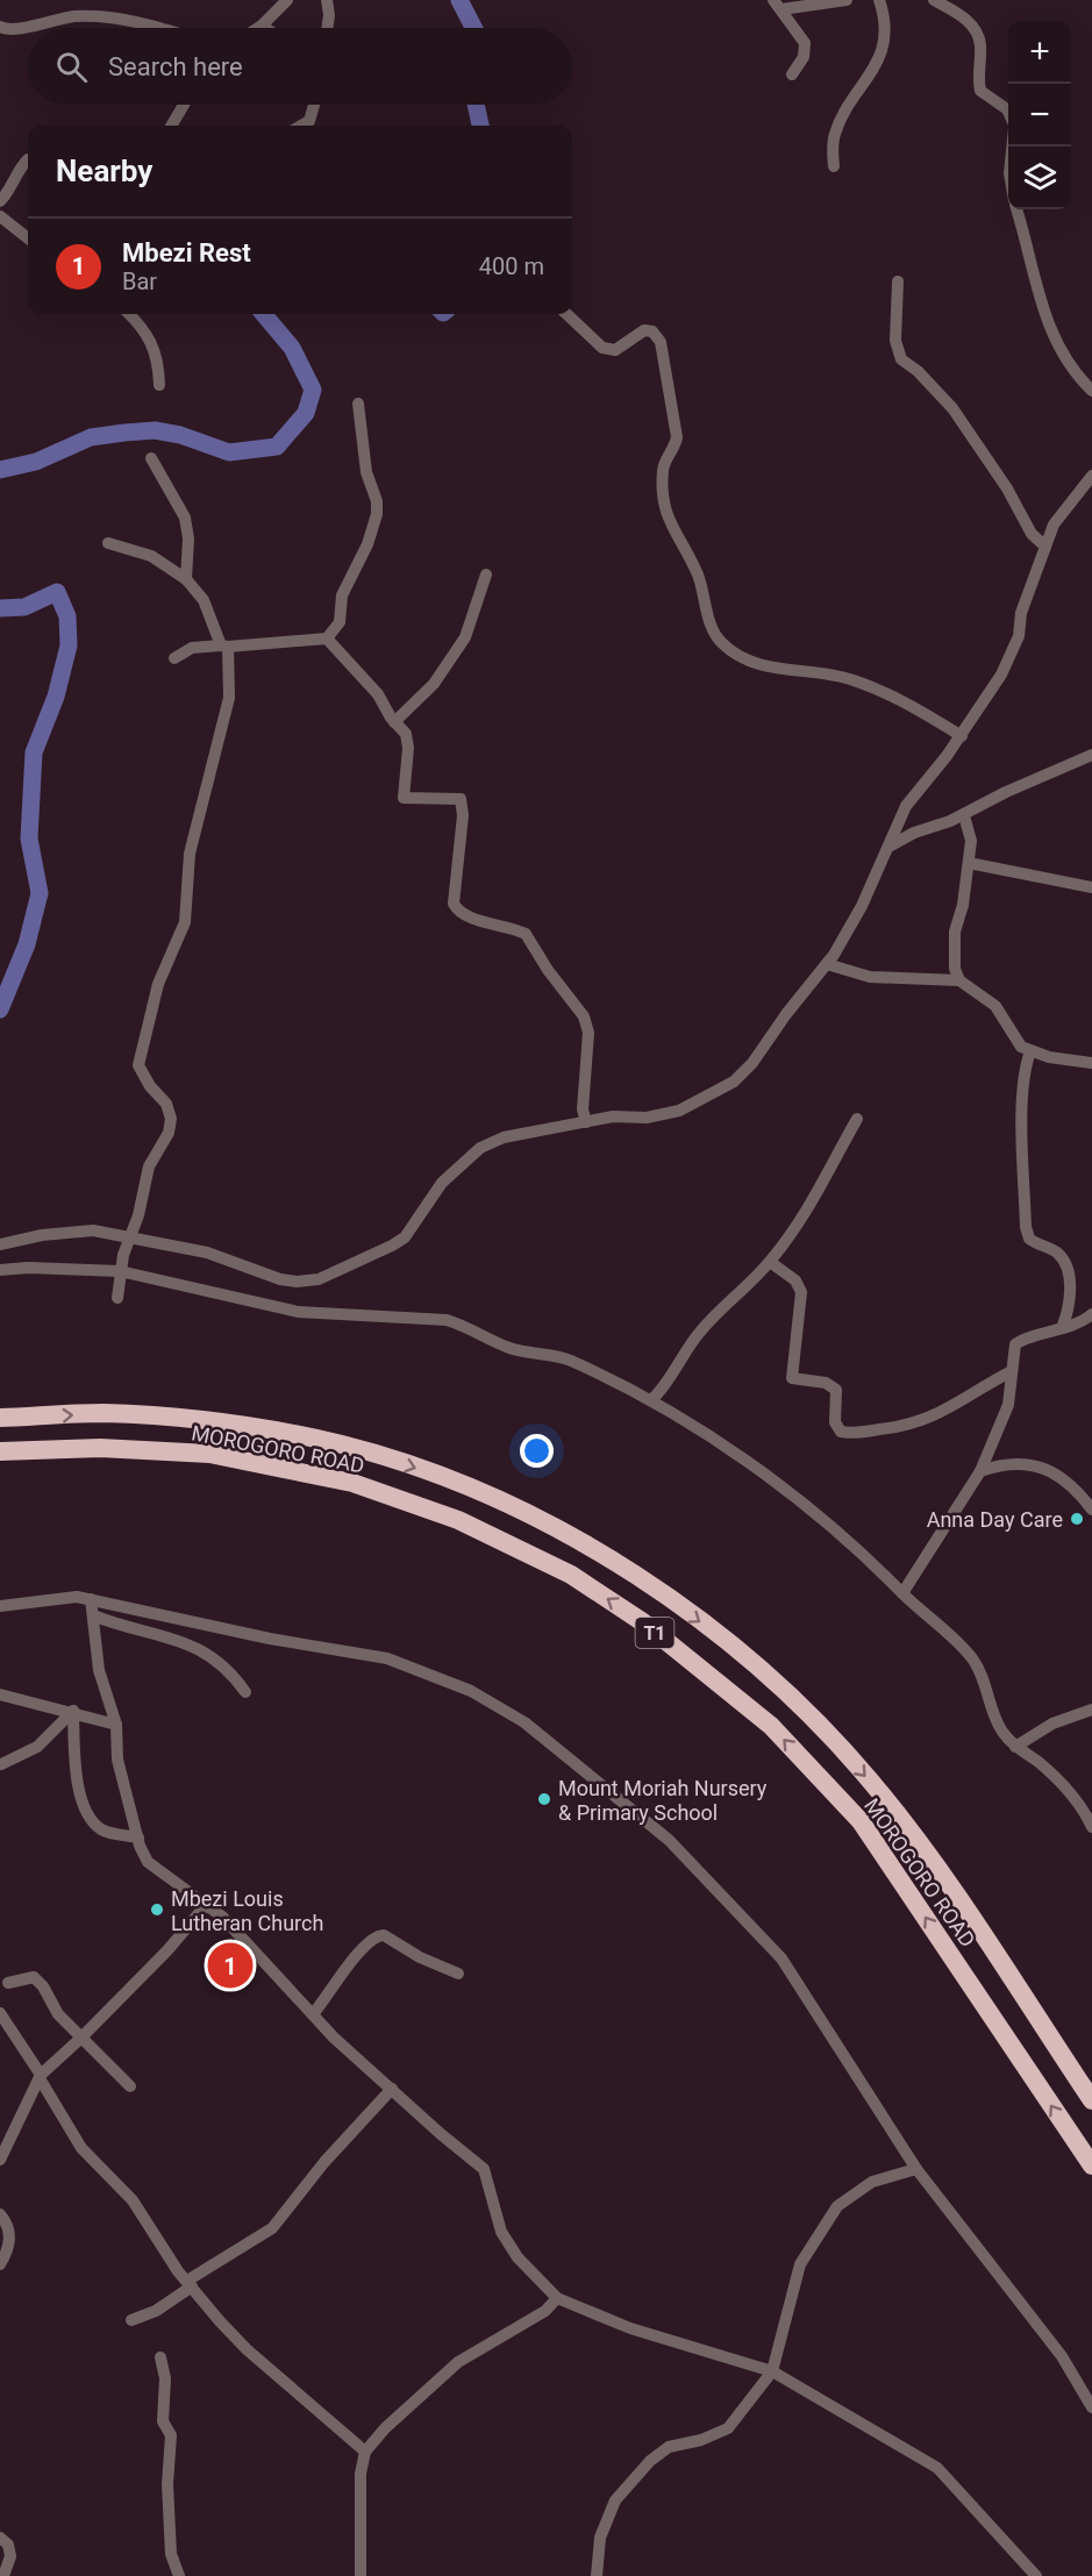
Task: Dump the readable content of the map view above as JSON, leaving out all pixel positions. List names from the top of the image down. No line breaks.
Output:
{"streets":{"highway":["MOROGORO ROAD","T1"]},"places":["Anna Day Care","Mount Moriah Nursery & Primary School","Mbezi Louis Lutheran Church"],"page":{"map_buttons":["+","−"],"search":"Search here","heading":"Nearby","list":[{"mark":"1","name":"Mbezi Rest","note":"Bar","value":"400 m"}],"pins":"1"}}
